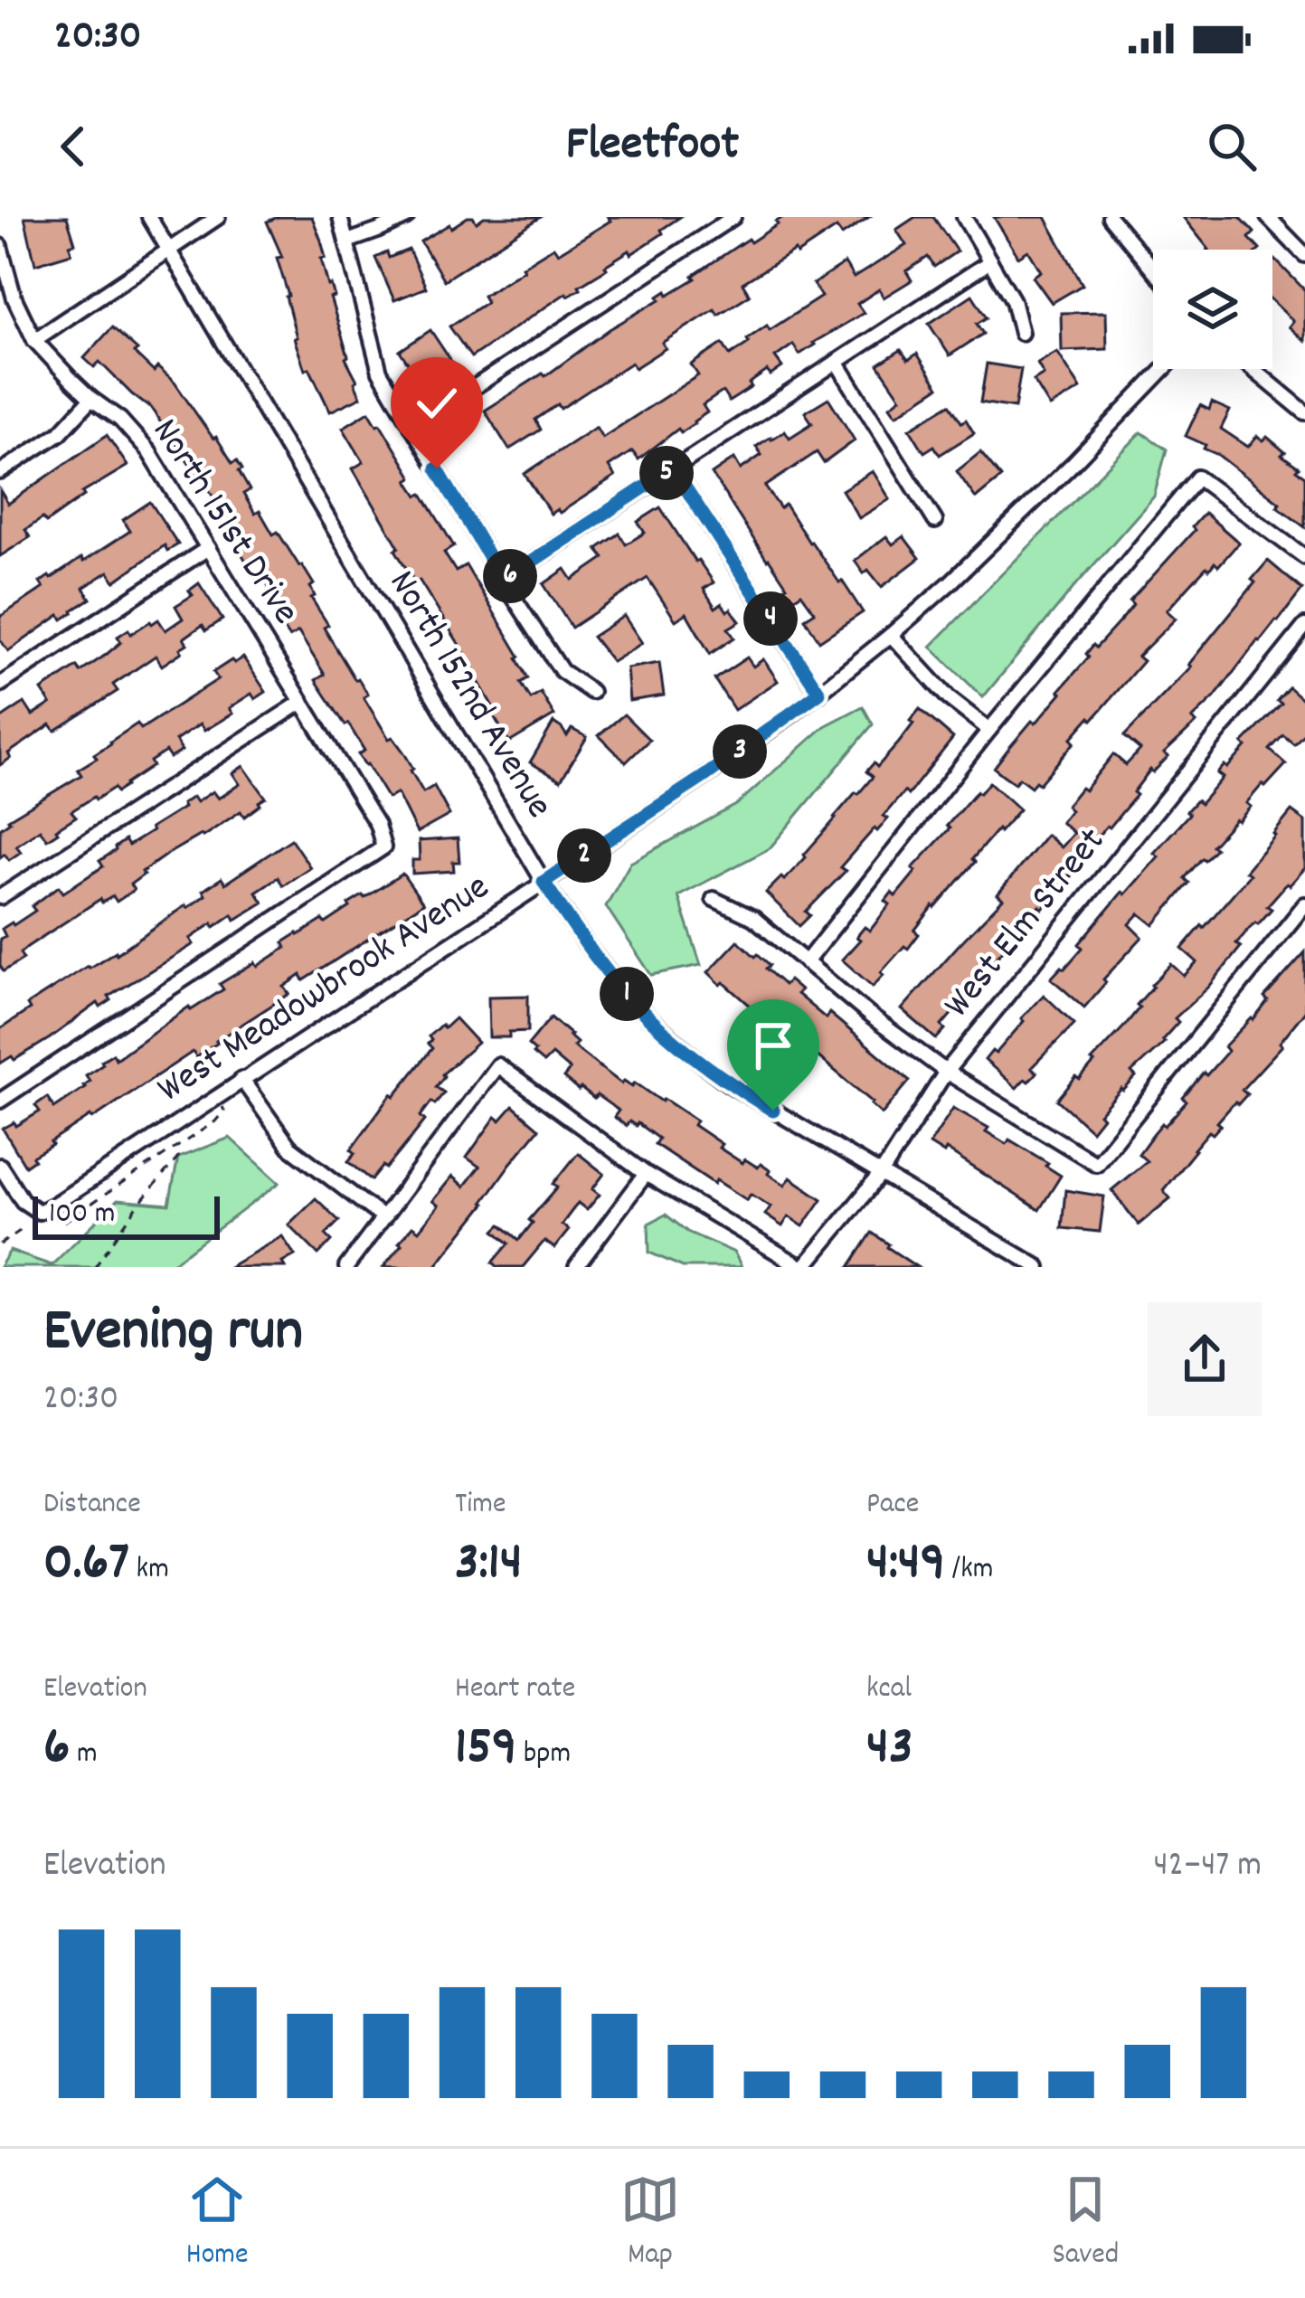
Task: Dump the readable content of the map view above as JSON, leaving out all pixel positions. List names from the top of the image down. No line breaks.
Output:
{"streets":{"street":["North 151st Drive","North 152nd Avenue","West Elm Street","West Meadowbrook Avenue"]},"crossings":[["North 152nd Avenue","West Elm Street"],["North 152nd Avenue","West Meadowbrook Avenue"]],"scale_bar":"100 m","page":{"status":"20:30","header":"Fleetfoot","pins":["5","6","4","3","2","1"],"scale":"100 m","heading":["Evening run","20:30"],"stats":[["Distance","0.67 km"],["Time","3:14"],["Pace","4:49 /km"],["Elevation","6 m"],["Heart rate","159 bpm"],["kcal","43"]],"chart":["Elevation","42–47 m"],"tabs":["Home","Map","Saved"]}}
